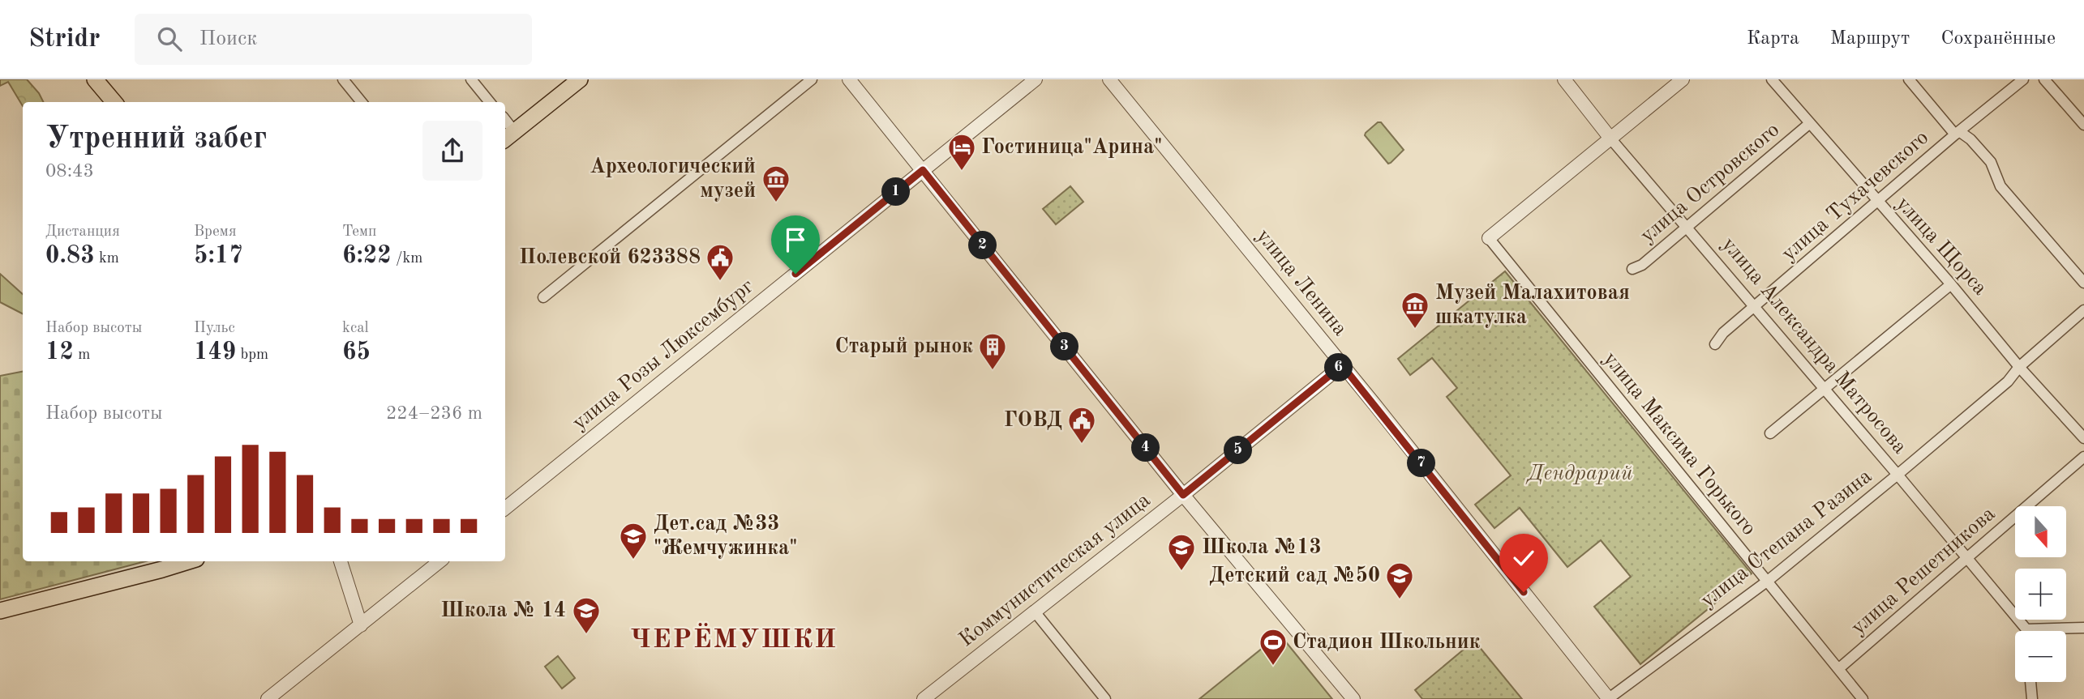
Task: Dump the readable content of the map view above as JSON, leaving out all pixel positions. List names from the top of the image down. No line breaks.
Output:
{"streets":{"street":["улица Островского","улица Тухачевского","улица Щорса","улица Ленина","улица Александра Матросова","улица Розы Люксембург","улица Максима Горького","улица Степана Разина","Коммунистическая улица","улица Решетникова"]},"crossings":[["улица Островского","улица Щорса"],["улица Островского","улица Александра Матросова"],["улица Тухачевского","улица Щорса"],["улица Тухачевского","улица Александра Матросова"],["улица Щорса","улица Степана Разина"],["улица Ленина","улица Степана Разина"],["улица Ленина","Коммунистическая улица"],["улица Александра Матросова","улица Степана Разина"],["улица Александра Матросова","улица Решетникова"],["улица Максима Горького","улица Степана Разина"],["улица Максима Горького","улица Решетникова"]],"districts":["ЧЕРЁМУШКИ"],"parks":["Дендрарий"],"places":{"hotel":["Гостиница\"Арина\""],"museum":["Археологический музей","Музей Малахитовая шкатулка"],"public building":["Полевской 623388","ГОВД"],"building":["Старый рынок"],"school or university":["Дет.сад №33 \"Жемчужинка\"","Школа №13","Детский сад №50","Школа № 14"],"sports":["Стадион Школьник"]},"north":"bottom","page":{"header":"Stridr","search":"Поиск","nav":["Карта","Маршрут","Сохранённые"],"heading":["Утренний забег","08:43"],"pins":["1","2","3","6","4","5","7"],"stats":[["Дистанция","0.83 km"],["Время","5:17"],["Темп","6:22 /km"],["Набор высоты","12 m"],["Пульс","149 bpm"],["kcal","65"]],"chart":["Набор высоты","224–236 m"],"map_buttons":["+","−"]}}
